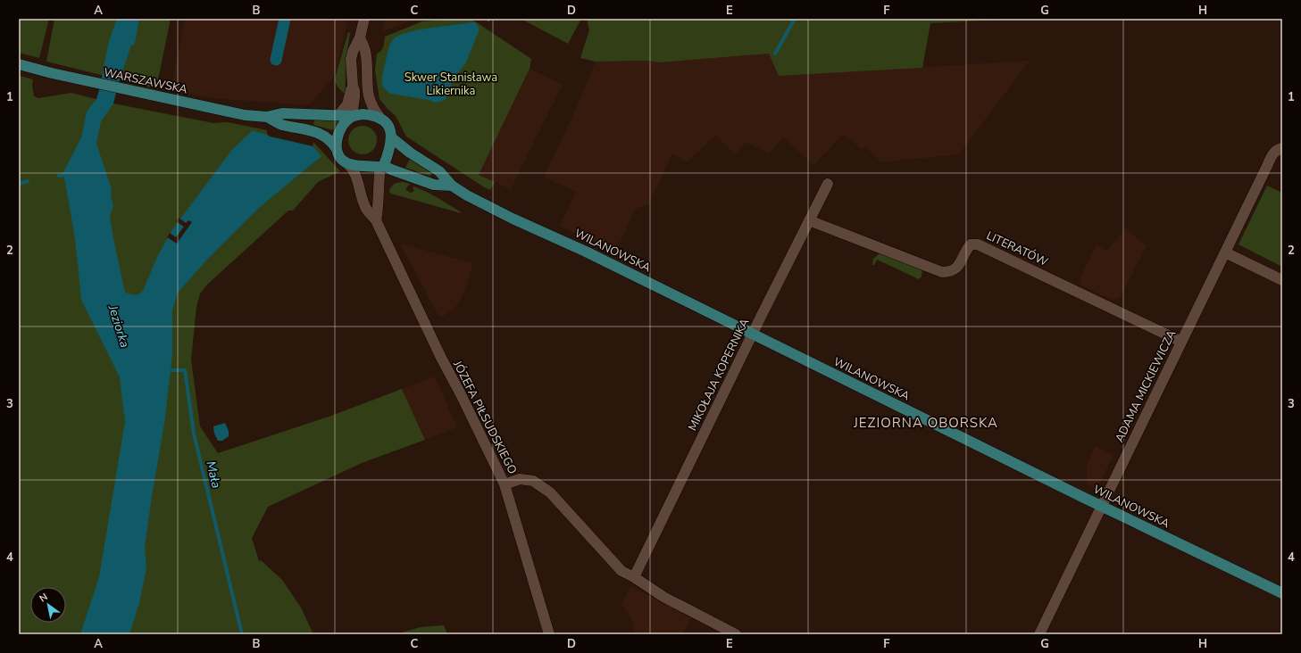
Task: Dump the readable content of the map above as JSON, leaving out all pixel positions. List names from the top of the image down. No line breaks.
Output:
{"streets":{"main road":["WARSZAWSKA","WILANOWSKA"],"street":["LITERATÓW","MIKOŁAJA KOPERNIKA","ADAMA MICKIEWICZA","JÓZEFA PIŁSUDSKIEGO"]},"crossings":[["WARSZAWSKA","WILANOWSKA"],["WARSZAWSKA","JÓZEFA PIŁSUDSKIEGO"],["LITERATÓW","MIKOŁAJA KOPERNIKA"],["LITERATÓW","ADAMA MICKIEWICZA"],["WILANOWSKA","MIKOŁAJA KOPERNIKA"],["WILANOWSKA","ADAMA MICKIEWICZA"],["WILANOWSKA","JÓZEFA PIŁSUDSKIEGO"]],"districts":["JEZIORNA OBORSKA"],"water":["Jeziorka","Mała"],"parks":["Skwer Stanisława Likiernika"],"north":"top left","grid":{"columns":["A","B","C","D","E","F","G","H"],"rows":["1","2","3","4"]}}
